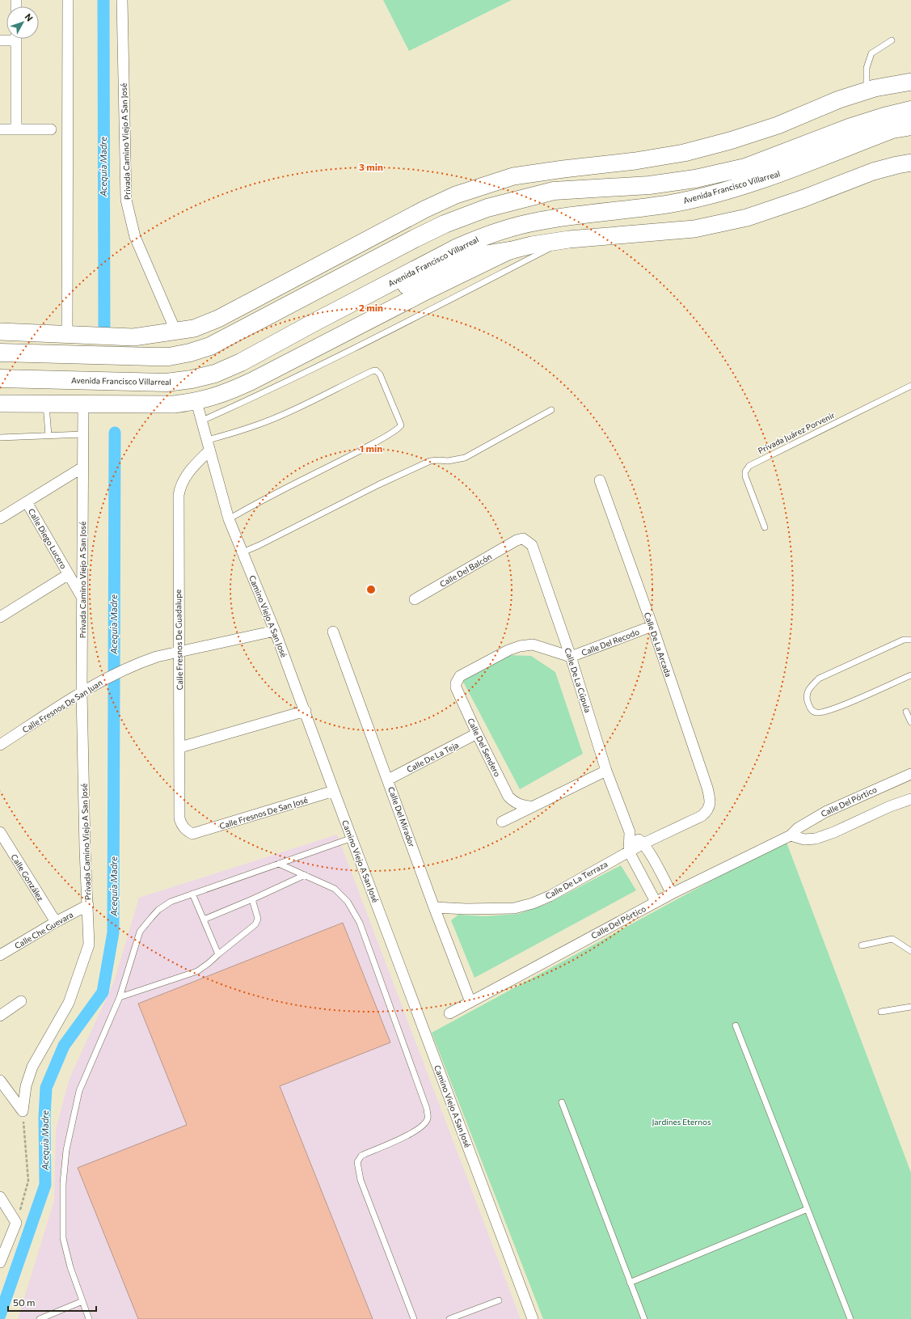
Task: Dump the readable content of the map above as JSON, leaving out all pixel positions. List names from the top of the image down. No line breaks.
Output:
{"streets":{"highway":["Avenida Francisco Villarreal"],"street":["Privada Camino Viejo A San José","Calle Diego Lucero","Calle Del Balcón","Camino Viejo A San José","Calle Fresnos De Guadalupe","Calle Del Recodo","Calle De La Arcada","Calle De La Cúpula","Calle Fresnos De San Juan","Calle Del Sendero","Calle De La Teja","Calle Del Pórtico","Calle Fresnos De San José","Calle Del Mirador","Calle González","Calle De La Terraza","Calle Che Guevara"],"lane":["Privada Juárez Porvenir"]},"crossings":[["Privada Camino Viejo A San José","Calle Diego Lucero"],["Privada Camino Viejo A San José","Calle Fresnos De San Juan"],["Privada Camino Viejo A San José","Calle Che Guevara"],["Calle Del Balcón","Calle De La Cúpula"],["Camino Viejo A San José","Calle Fresnos De Guadalupe"],["Camino Viejo A San José","Calle Fresnos De San Juan"],["Camino Viejo A San José","Calle Fresnos De San José"],["Calle Fresnos De Guadalupe","Calle Fresnos De San Juan"],["Calle Fresnos De Guadalupe","Calle Fresnos De San José"],["Calle Del Recodo","Calle De La Arcada"],["Calle Del Recodo","Calle De La Cúpula"],["Calle Del Recodo","Calle Del Sendero"],["Calle De La Arcada","Calle De La Terraza"],["Calle De La Cúpula","Calle Del Pórtico"],["Calle De La Cúpula","Calle De La Terraza"],["Calle Del Sendero","Calle De La Teja"],["Calle De La Teja","Calle Del Mirador"],["Calle Del Pórtico","Calle Del Mirador"],["Calle Del Mirador","Calle De La Terraza"],["Calle González","Calle Che Guevara"]],"water":["Acequia Madre"],"parks":["Jardines Eternos"],"scale_bar":"50 m","north":"top right","rings":["3 min","2 min","1 min"]}
